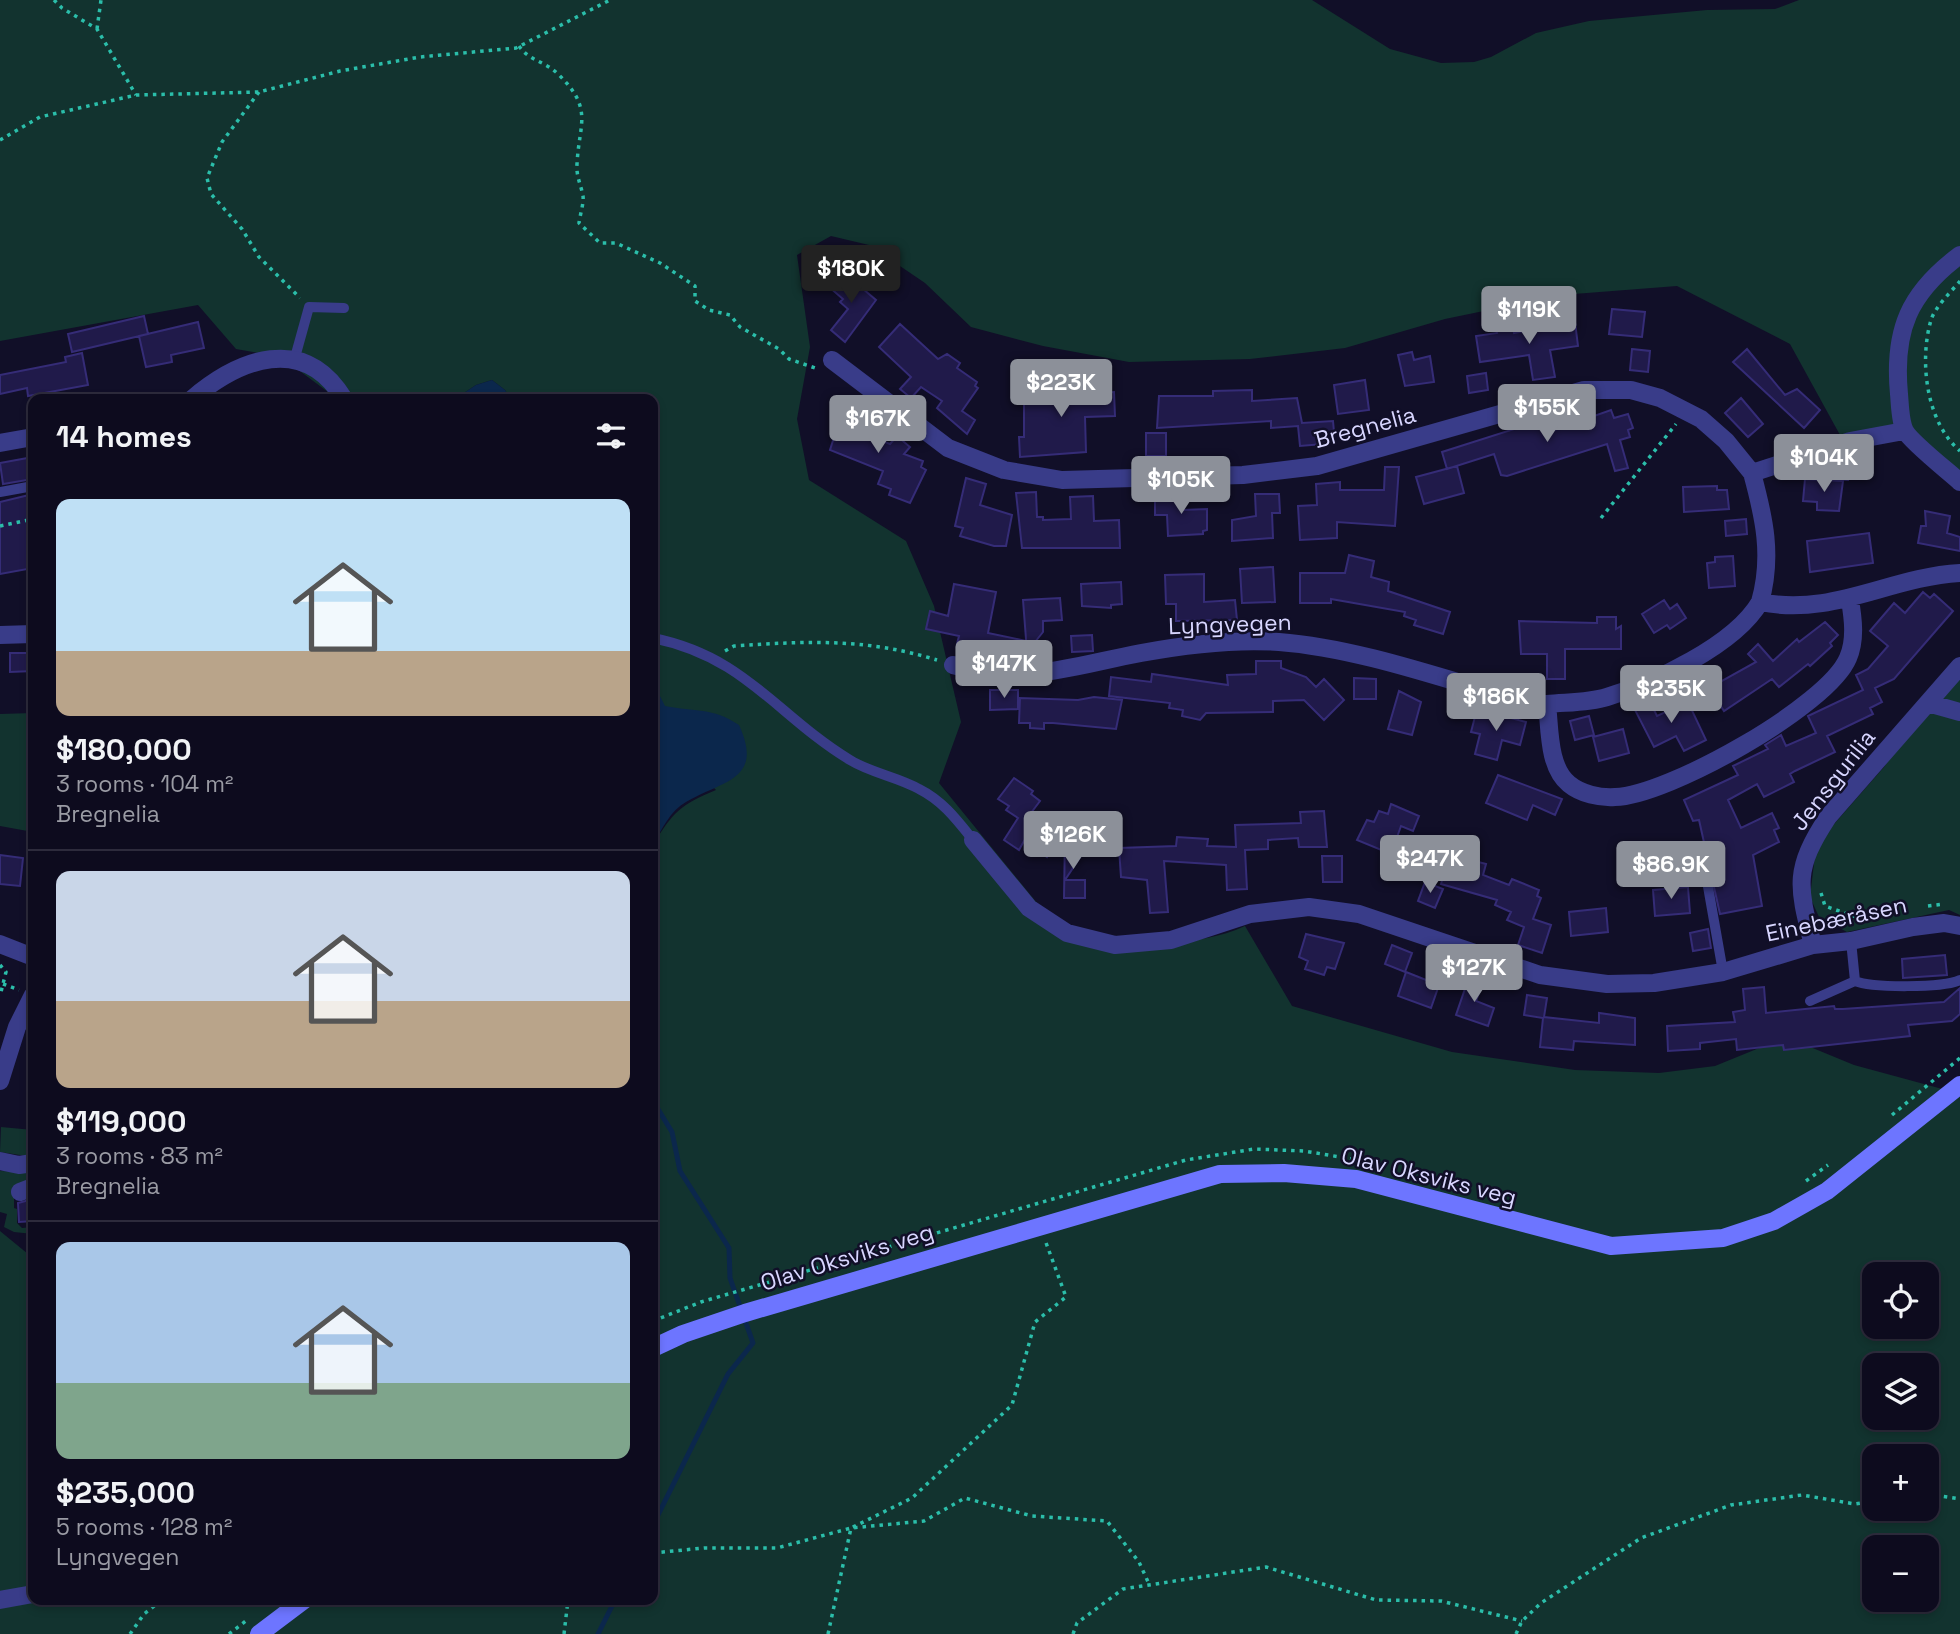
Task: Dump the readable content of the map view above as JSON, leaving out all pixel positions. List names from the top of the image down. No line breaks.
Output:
{"streets":{"street":["Bregnelia","Lyngvegen","Jensgurilia","Einebæråsen","Olav Oksviks veg"]},"crossings":[["Jensgurilia","Einebæråsen"]],"page":{"price":["$180K","$119K","$223K","$155K","$167K","$104K","$105K","$147K","$235K","$186K","$126K","$247K","$86.9K","$127K"],"heading":"14 homes","list":[{"name":"$180,000","note":"3 rooms · 104 m² · Bregnelia"},{"name":"$119,000","note":"3 rooms · 83 m² · Bregnelia"},{"name":"$235,000","note":"5 rooms · 128 m² · Lyngvegen"}],"map_buttons":["+","−"]}}
